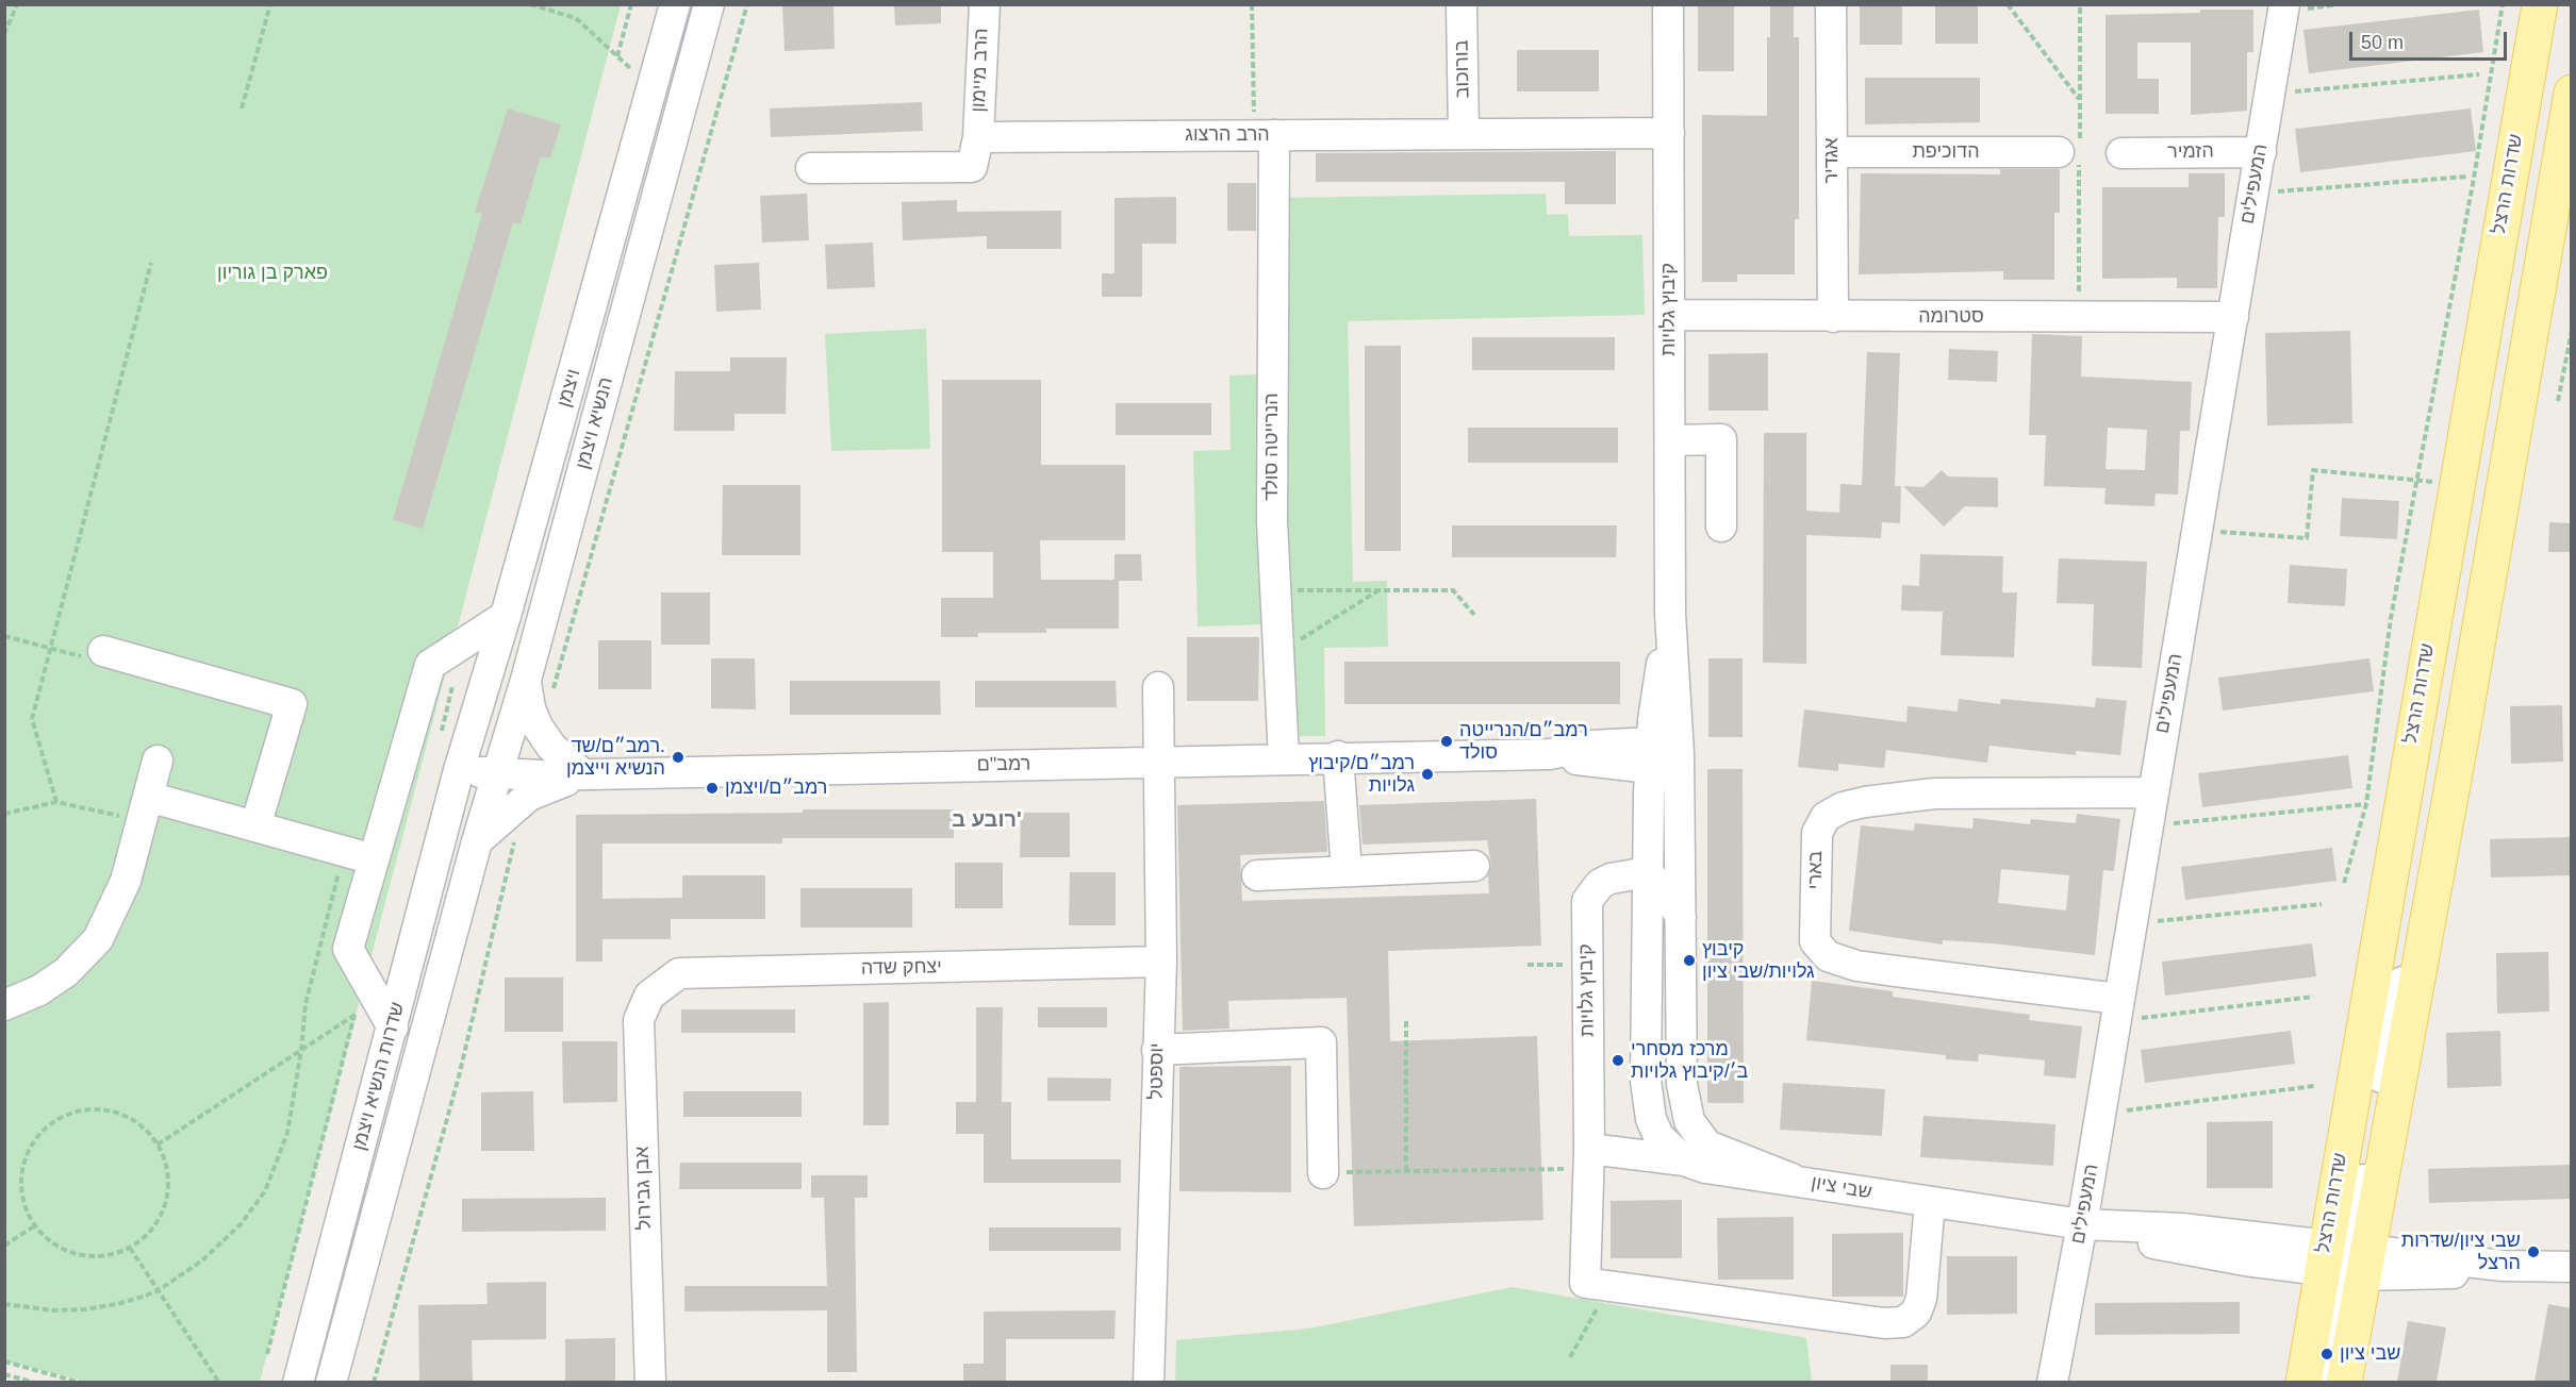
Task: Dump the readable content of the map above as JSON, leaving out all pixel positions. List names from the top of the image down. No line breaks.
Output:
{"streets":{"main road":["שדרות הרצל"],"street":["בורוכוב","הרב מיימון","הרב הרצוג","הדוכיפת","הזמיר","אגדיר","המעפילים","קיבוץ גלויות","סטרומה","ויצמן","הנשיא ויצמן","הנרייטה סולד","רמב\"ם","בארי","יצחק שדה","יוספטל","שדרות הנשיא ויצמן","אבן גבירול","שבי ציון"]},"crossings":[["בורוכוב","הרב הרצוג"],["הרב מיימון","הרב הרצוג"],["הרב הרצוג","קיבוץ גלויות"],["הרב הרצוג","הנרייטה סולד"],["הדוכיפת","אגדיר"],["הזמיר","המעפילים"],["אגדיר","סטרומה"],["המעפילים","סטרומה"],["המעפילים","בארי"],["המעפילים","שבי ציון"],["שדרות הרצל","שבי ציון"],["קיבוץ גלויות","סטרומה"],["קיבוץ גלויות","רמב\"ם"],["קיבוץ גלויות","שבי ציון"],["ויצמן","רמב\"ם"],["ויצמן","שדרות הנשיא ויצמן"],["הנשיא ויצמן","רמב\"ם"],["הנשיא ויצמן","שדרות הנשיא ויצמן"],["הנרייטה סולד","רמב\"ם"],["רמב\"ם","יוספטל"],["רמב\"ם","שדרות הנשיא ויצמן"],["יצחק שדה","יוספטל"],["יצחק שדה","אבן גבירול"]],"districts":["רובע ב'"],"parks":["פארק בן גוריון"],"places":["רמב״ם/הנרייטה סולד","רמב״ם/שד. הנשיא וייצמן","רמב״ם/קיבוץ גלויות","רמב״ם/ויצמן","קיבוץ גלויות/שבי ציון","מרכז מסחרי ב׳/קיבוץ גלויות","שבי ציון/שדרות הרצל","שבי ציון"],"scale_bar":"50 m"}
